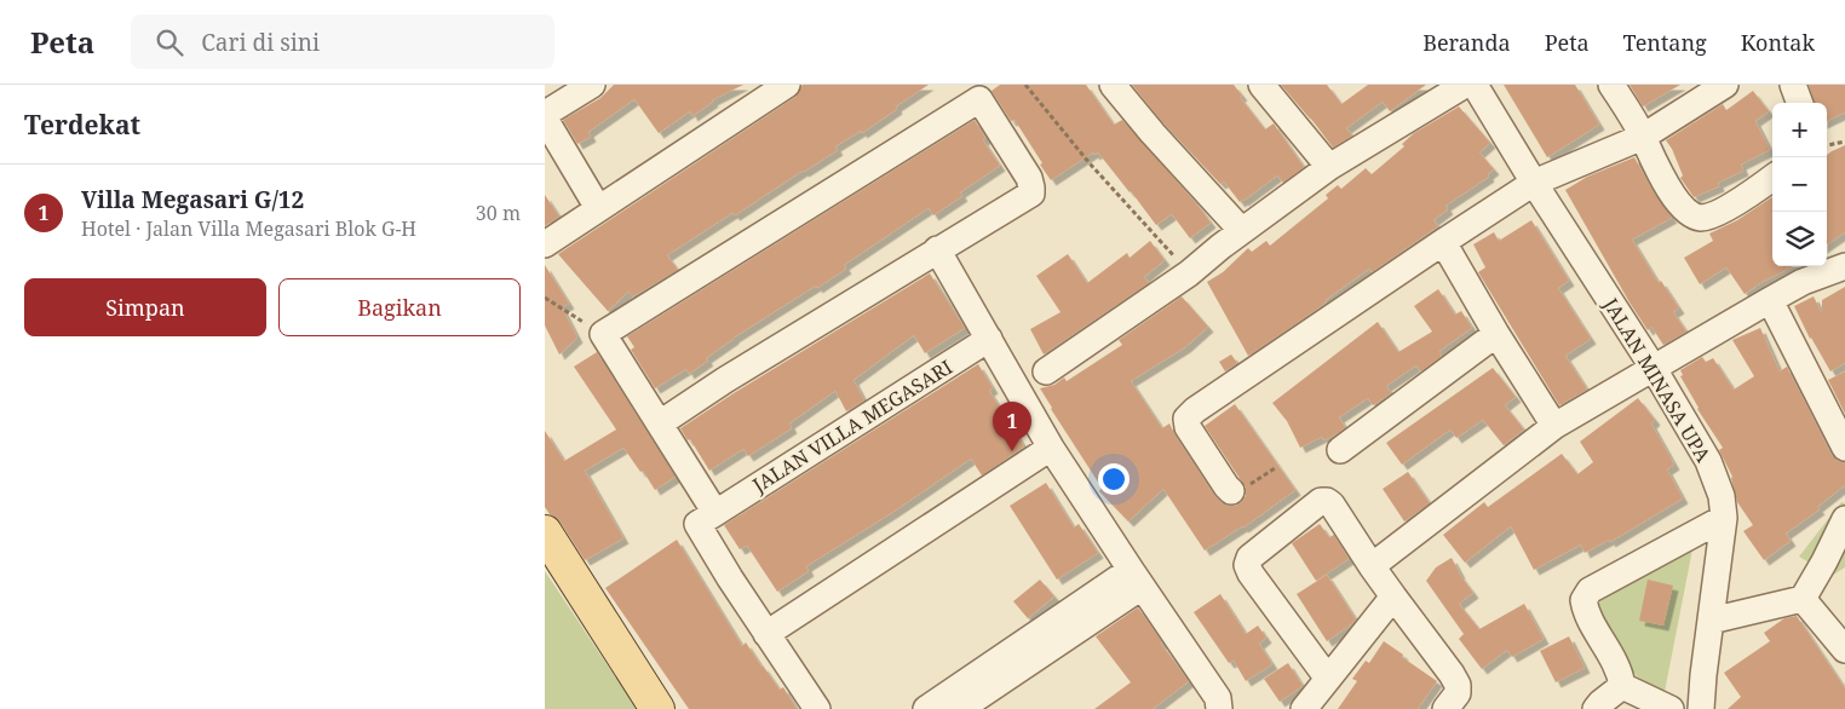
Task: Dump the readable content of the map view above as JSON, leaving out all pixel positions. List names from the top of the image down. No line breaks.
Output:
{"streets":{"street":["JALAN MINASA UPA","JALAN VILLA MEGASARI"]},"page":{"header":"Peta","search":"Cari di sini","nav":["Beranda","Peta","Tentang","Kontak"],"heading":"Terdekat","map_buttons":["+","−"],"list":[{"mark":"1","name":"Villa Megasari G/12","note":"Hotel · Jalan Villa Megasari Blok G-H","value":"30 m"}],"buttons":["Simpan","Bagikan"],"pins":"1"}}
